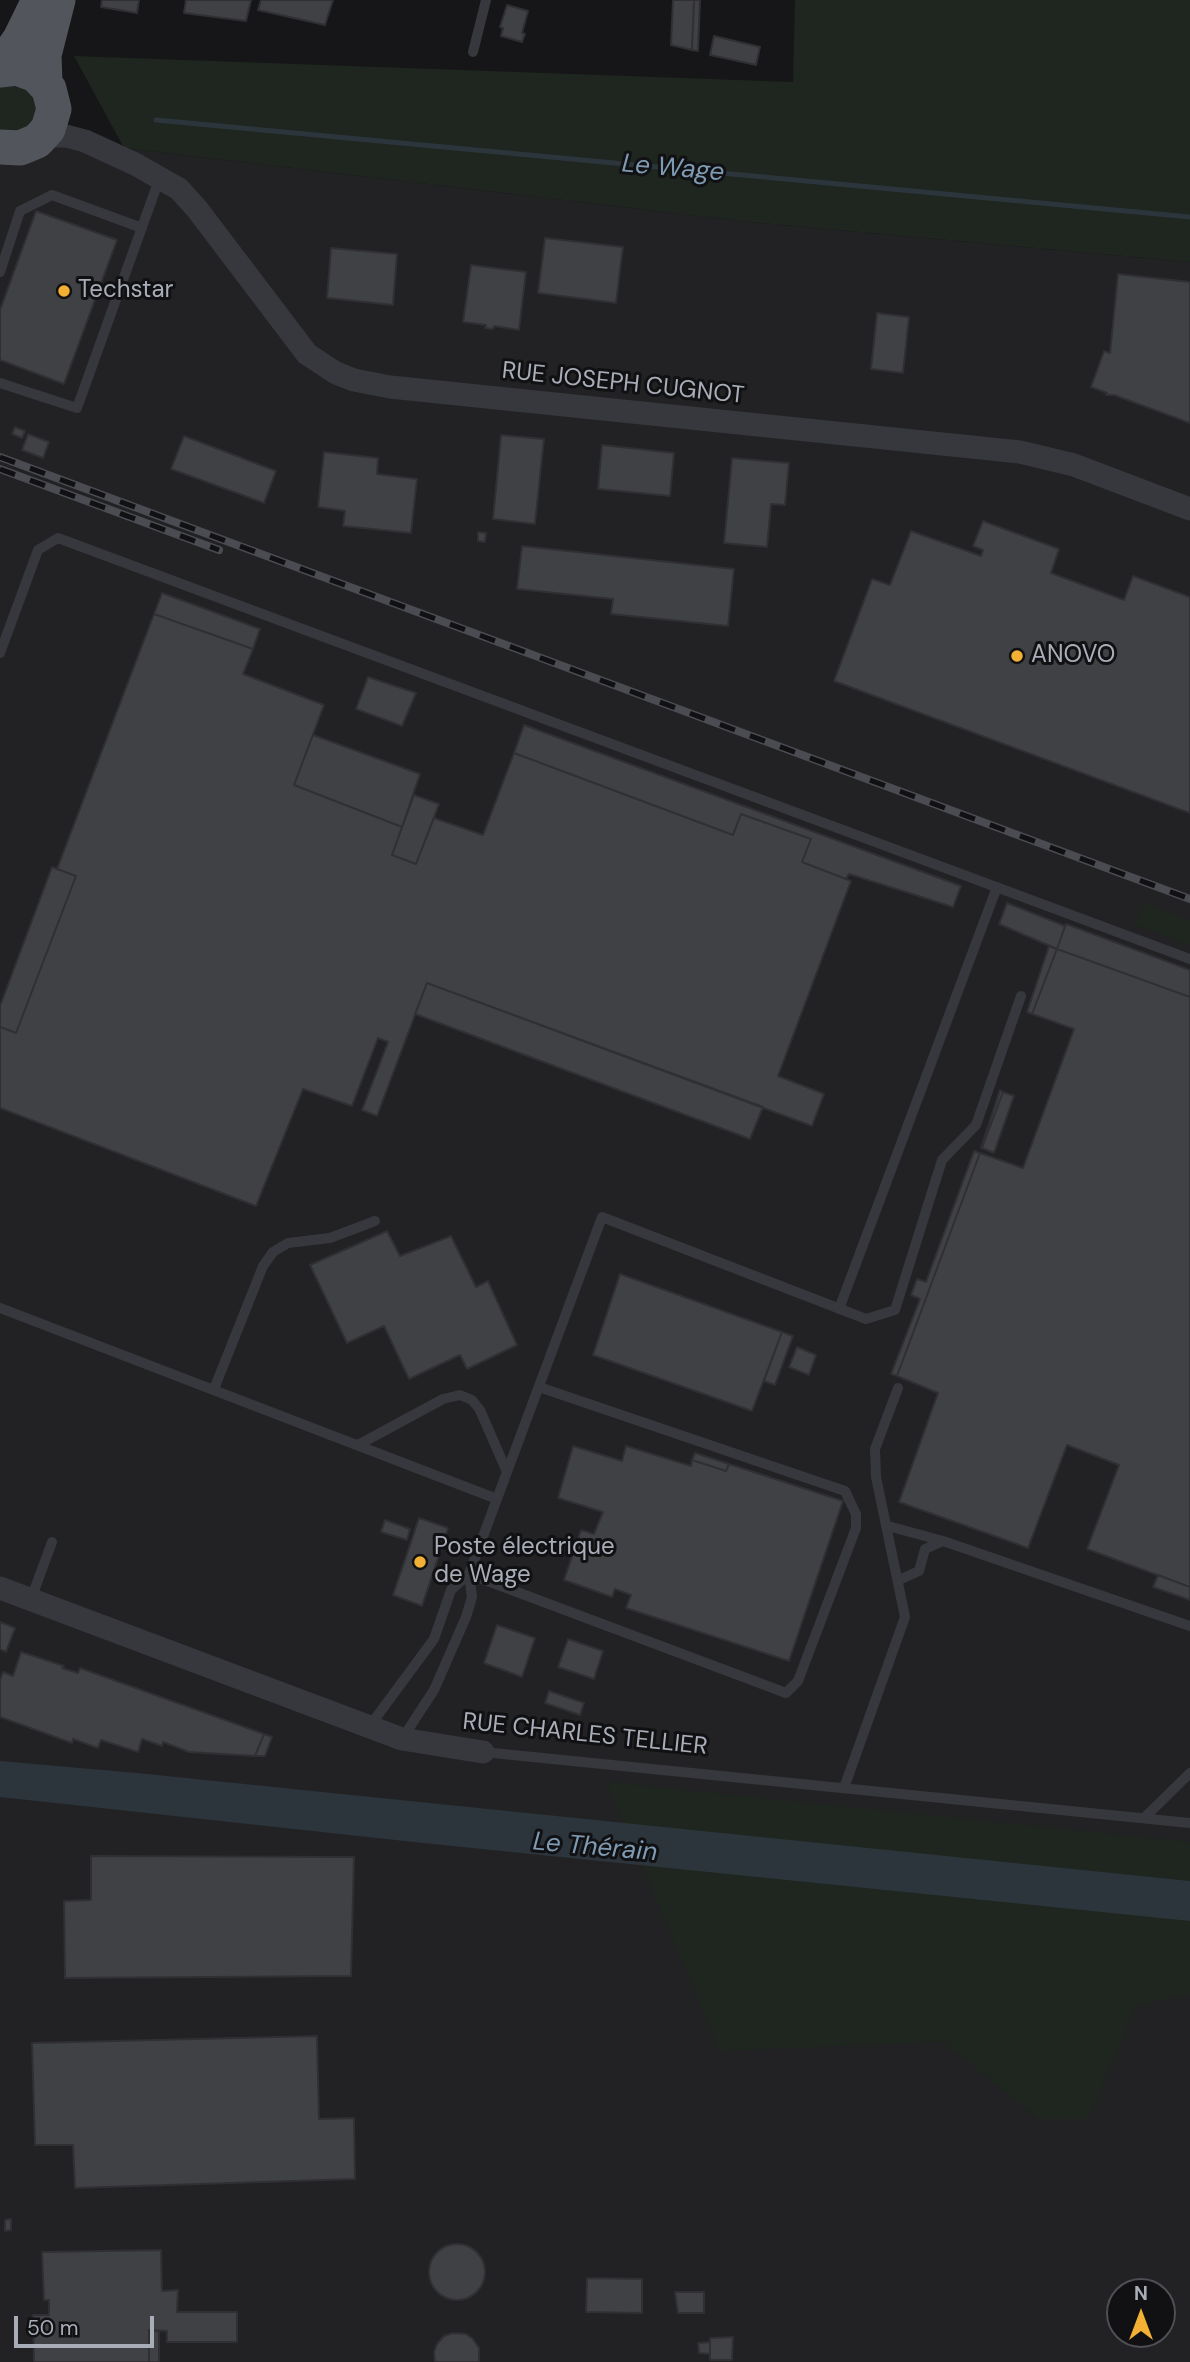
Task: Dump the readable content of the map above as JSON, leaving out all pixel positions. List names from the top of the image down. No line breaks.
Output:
{"streets":{"street":["RUE JOSEPH CUGNOT","RUE CHARLES TELLIER"]},"water":["Le Wage","Le Thérain"],"places":["Techstar","ANOVO","Poste électrique de Wage"],"scale_bar":"50 m","north":"top"}
